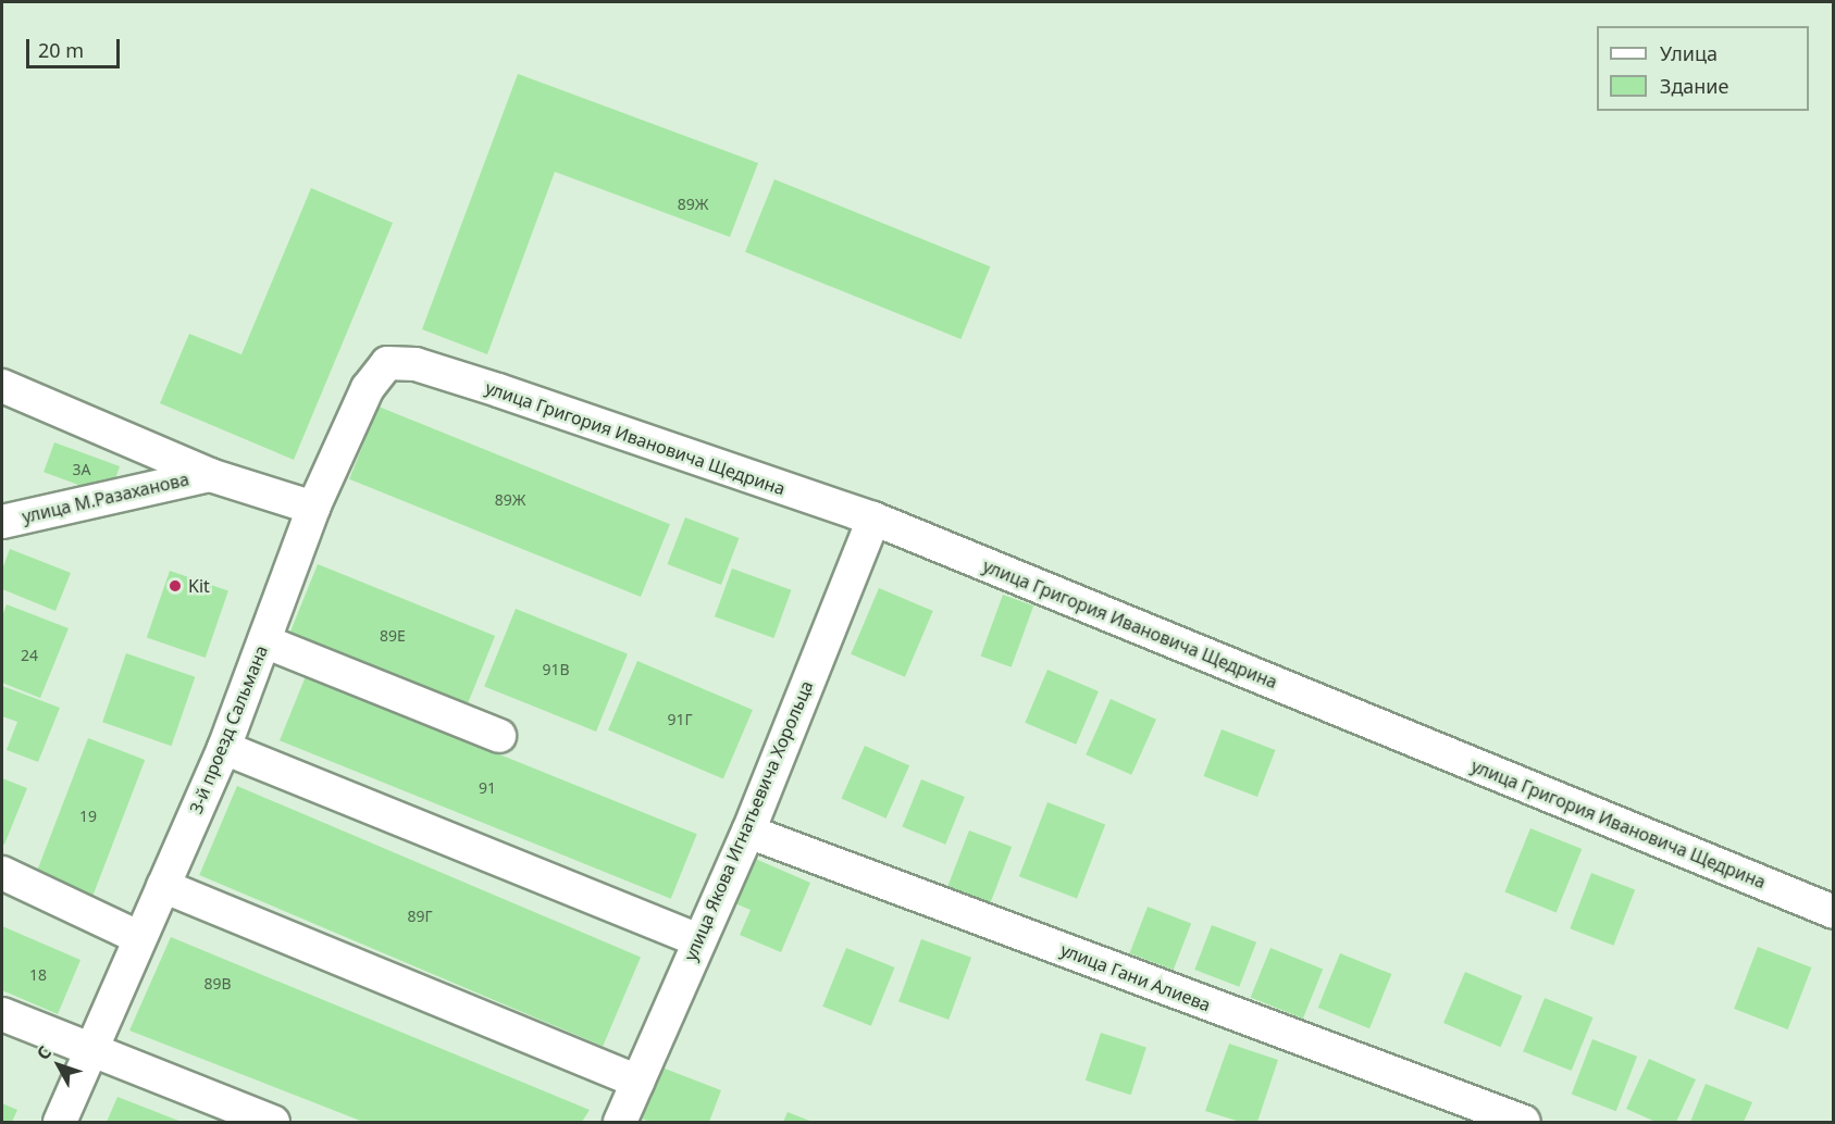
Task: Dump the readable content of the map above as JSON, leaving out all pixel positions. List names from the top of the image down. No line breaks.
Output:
{"streets":{"street":["улица Григория Ивановича Щедрина","улица М.Разаханова","3-й проезд Сальмана","улица Якова Игнатьевича Хорольца","улица Гани Алиева"]},"crossings":[["улица Григория Ивановича Щедрина","3-й проезд Сальмана"],["улица Григория Ивановича Щедрина","улица Якова Игнатьевича Хорольца"],["улица Якова Игнатьевича Хорольца","улица Гани Алиева"]],"places":["Kit"],"house_numbers":["89Ж","3А","89Ж","89Е","24","91В","91Г","91","19","89Г","18","89В"],"legend":["Улица","Здание"],"scale_bar":"20 m","north":"top left"}
